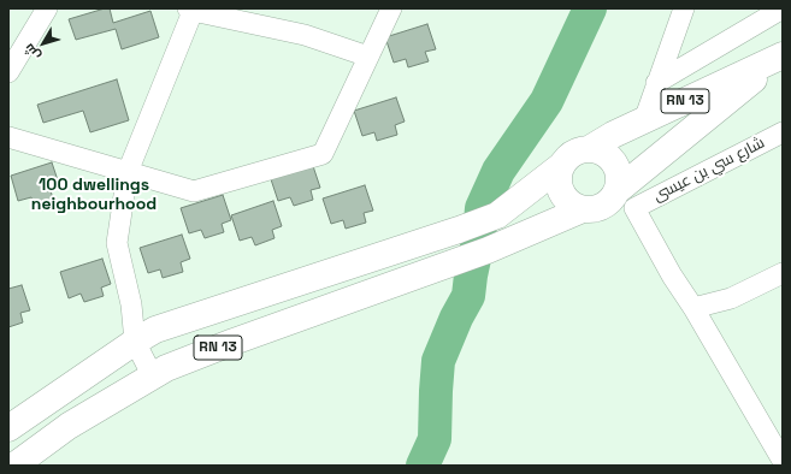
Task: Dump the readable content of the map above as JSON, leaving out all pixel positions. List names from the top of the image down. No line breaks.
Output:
{"streets":{"main road":["RN 13"],"street":["شارع سي بن عيسى"]},"crossings":[["RN 13","شارع سي بن عيسى"]],"districts":["100 dwellings neighbourhood"],"north":"bottom left"}
